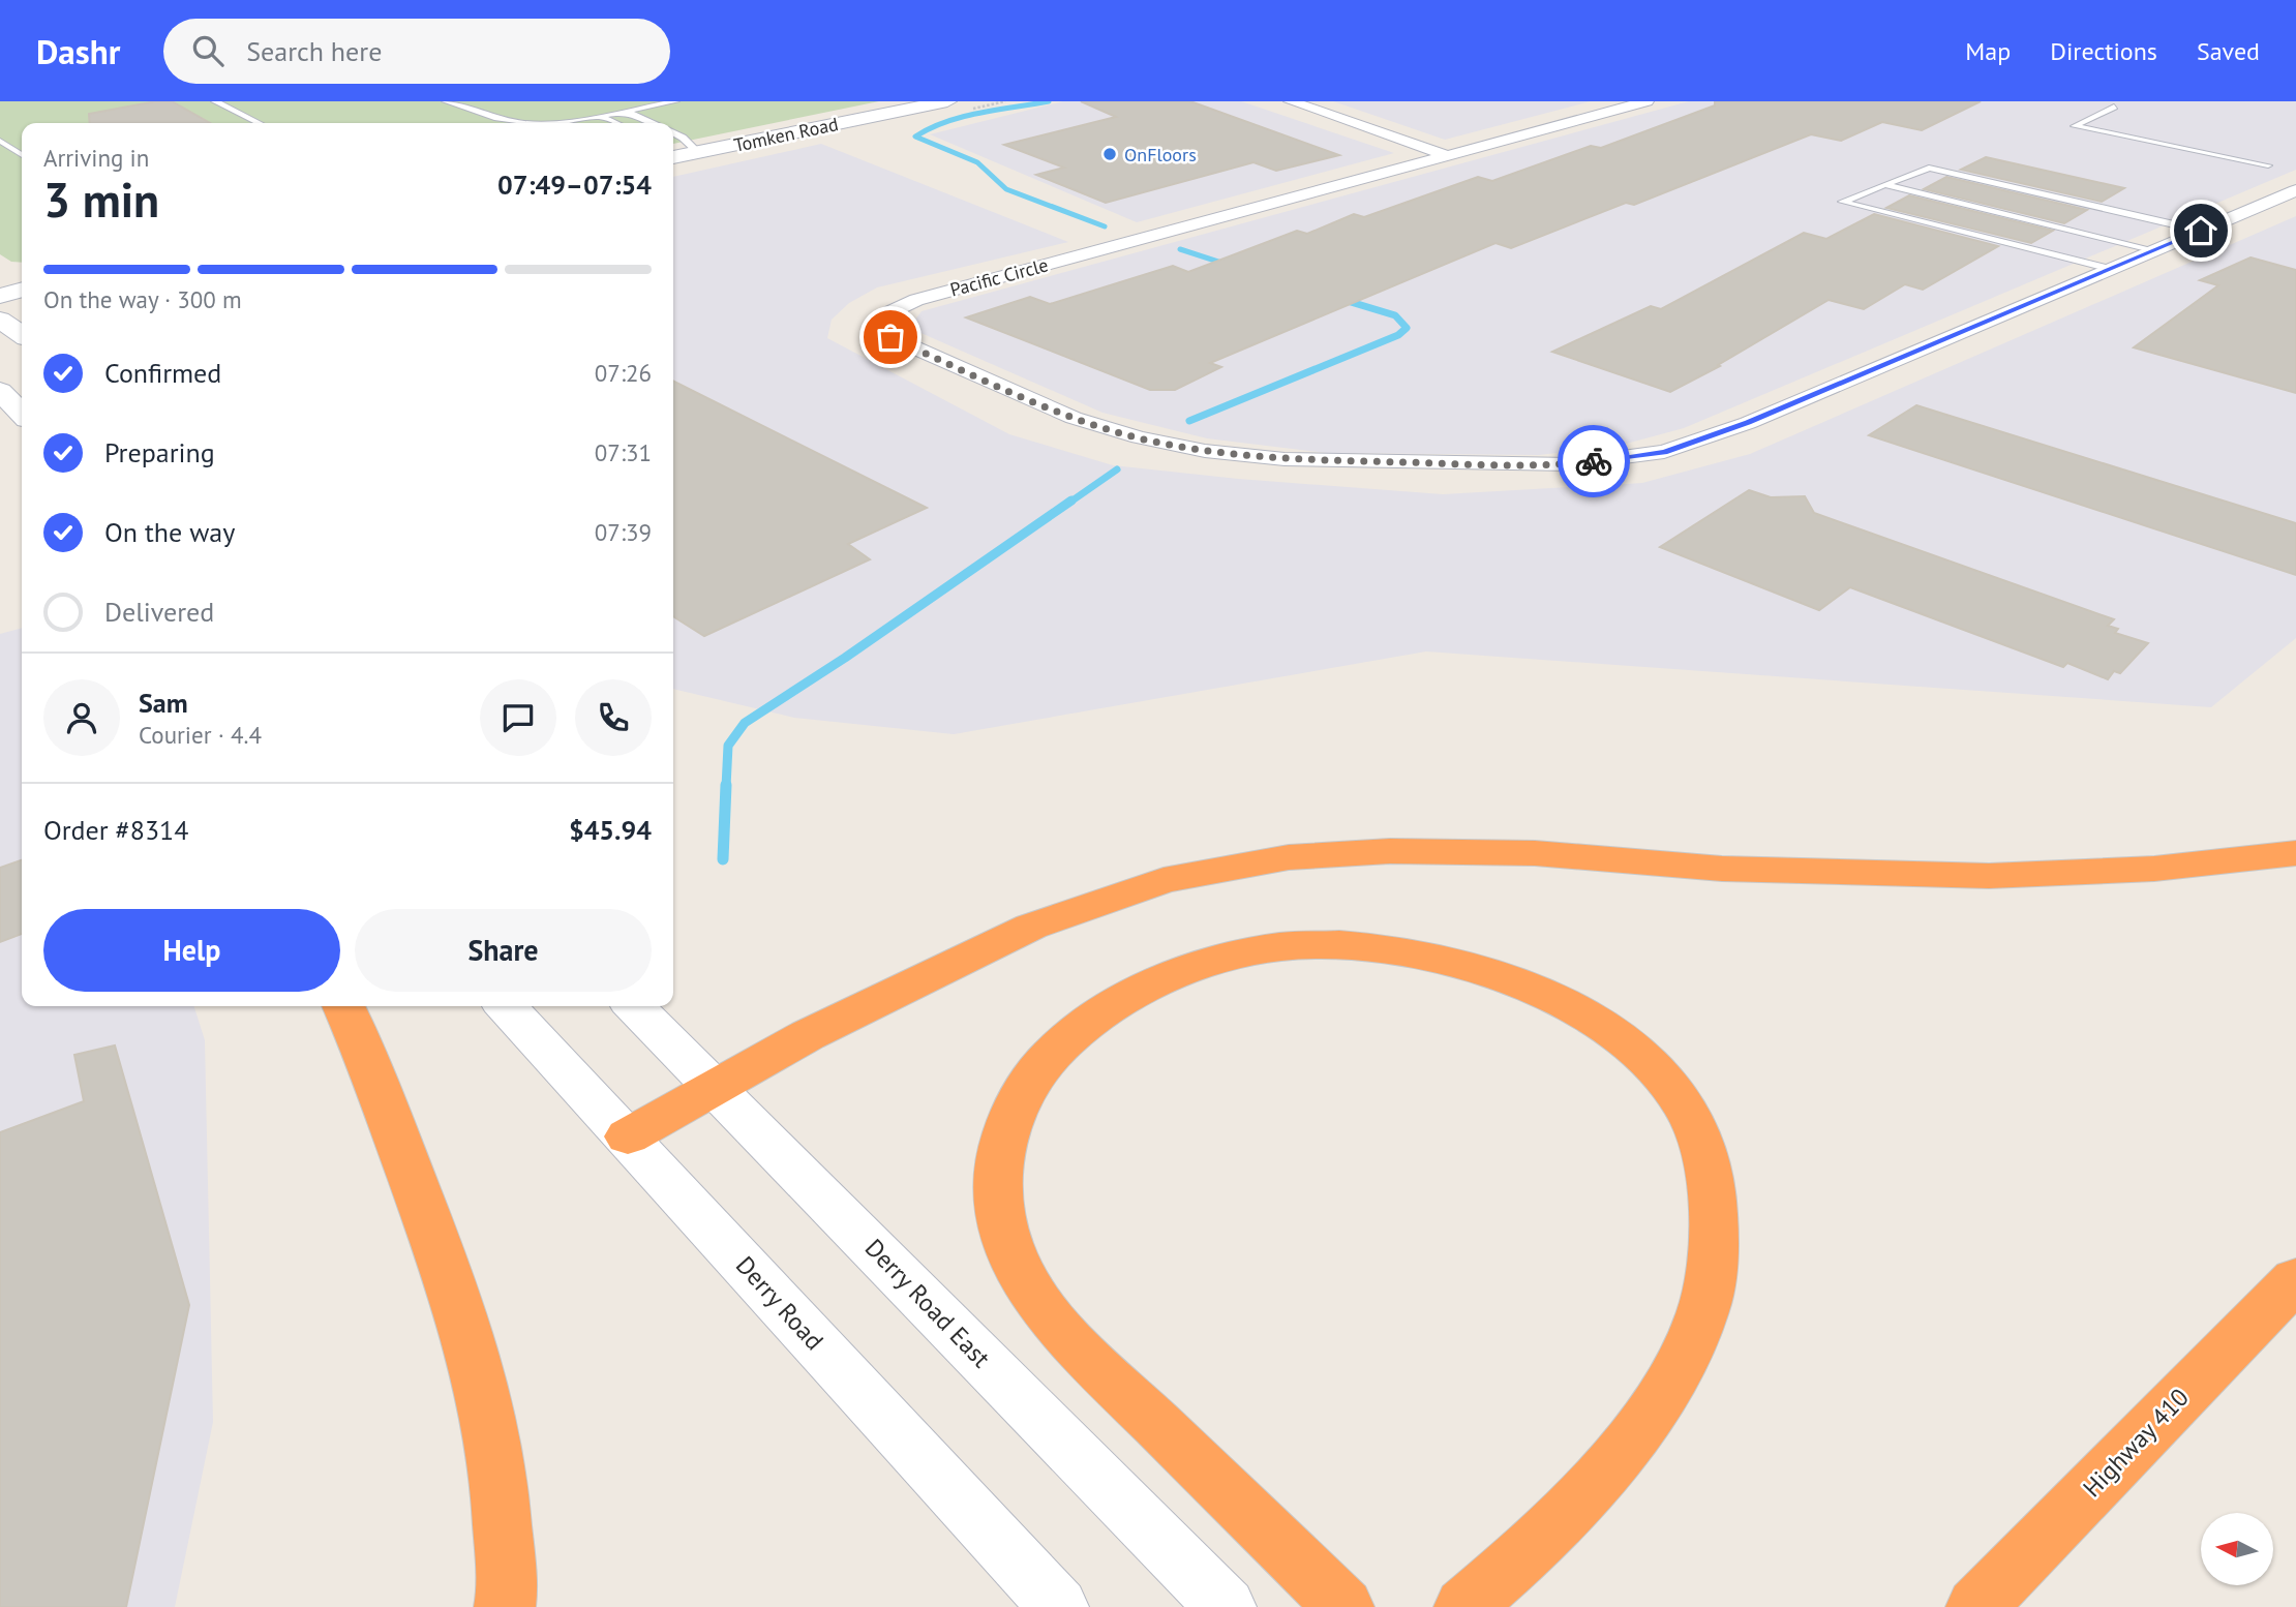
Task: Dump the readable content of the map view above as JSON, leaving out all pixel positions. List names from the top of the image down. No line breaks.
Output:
{"streets":{"highway":["Highway 410"],"main road":["Tomken Road","Derry Road","Derry Road East"],"street":["Pacific Circle"]},"places":["OnFloors"],"north":"left","page":{"header":"Dashr","search":"Search here","nav":["Map","Directions","Saved"],"heading":["3 min","Arriving in","07:49–07:54"],"panel":["Sam","Courier · 4.4","Order #8314","$45.94"],"bar":"On the way · 300 m","list":[["Confirmed","07:26"],["Preparing","07:31"],["On the way","07:39"],"Delivered"],"buttons":["Help","Share"]}}
